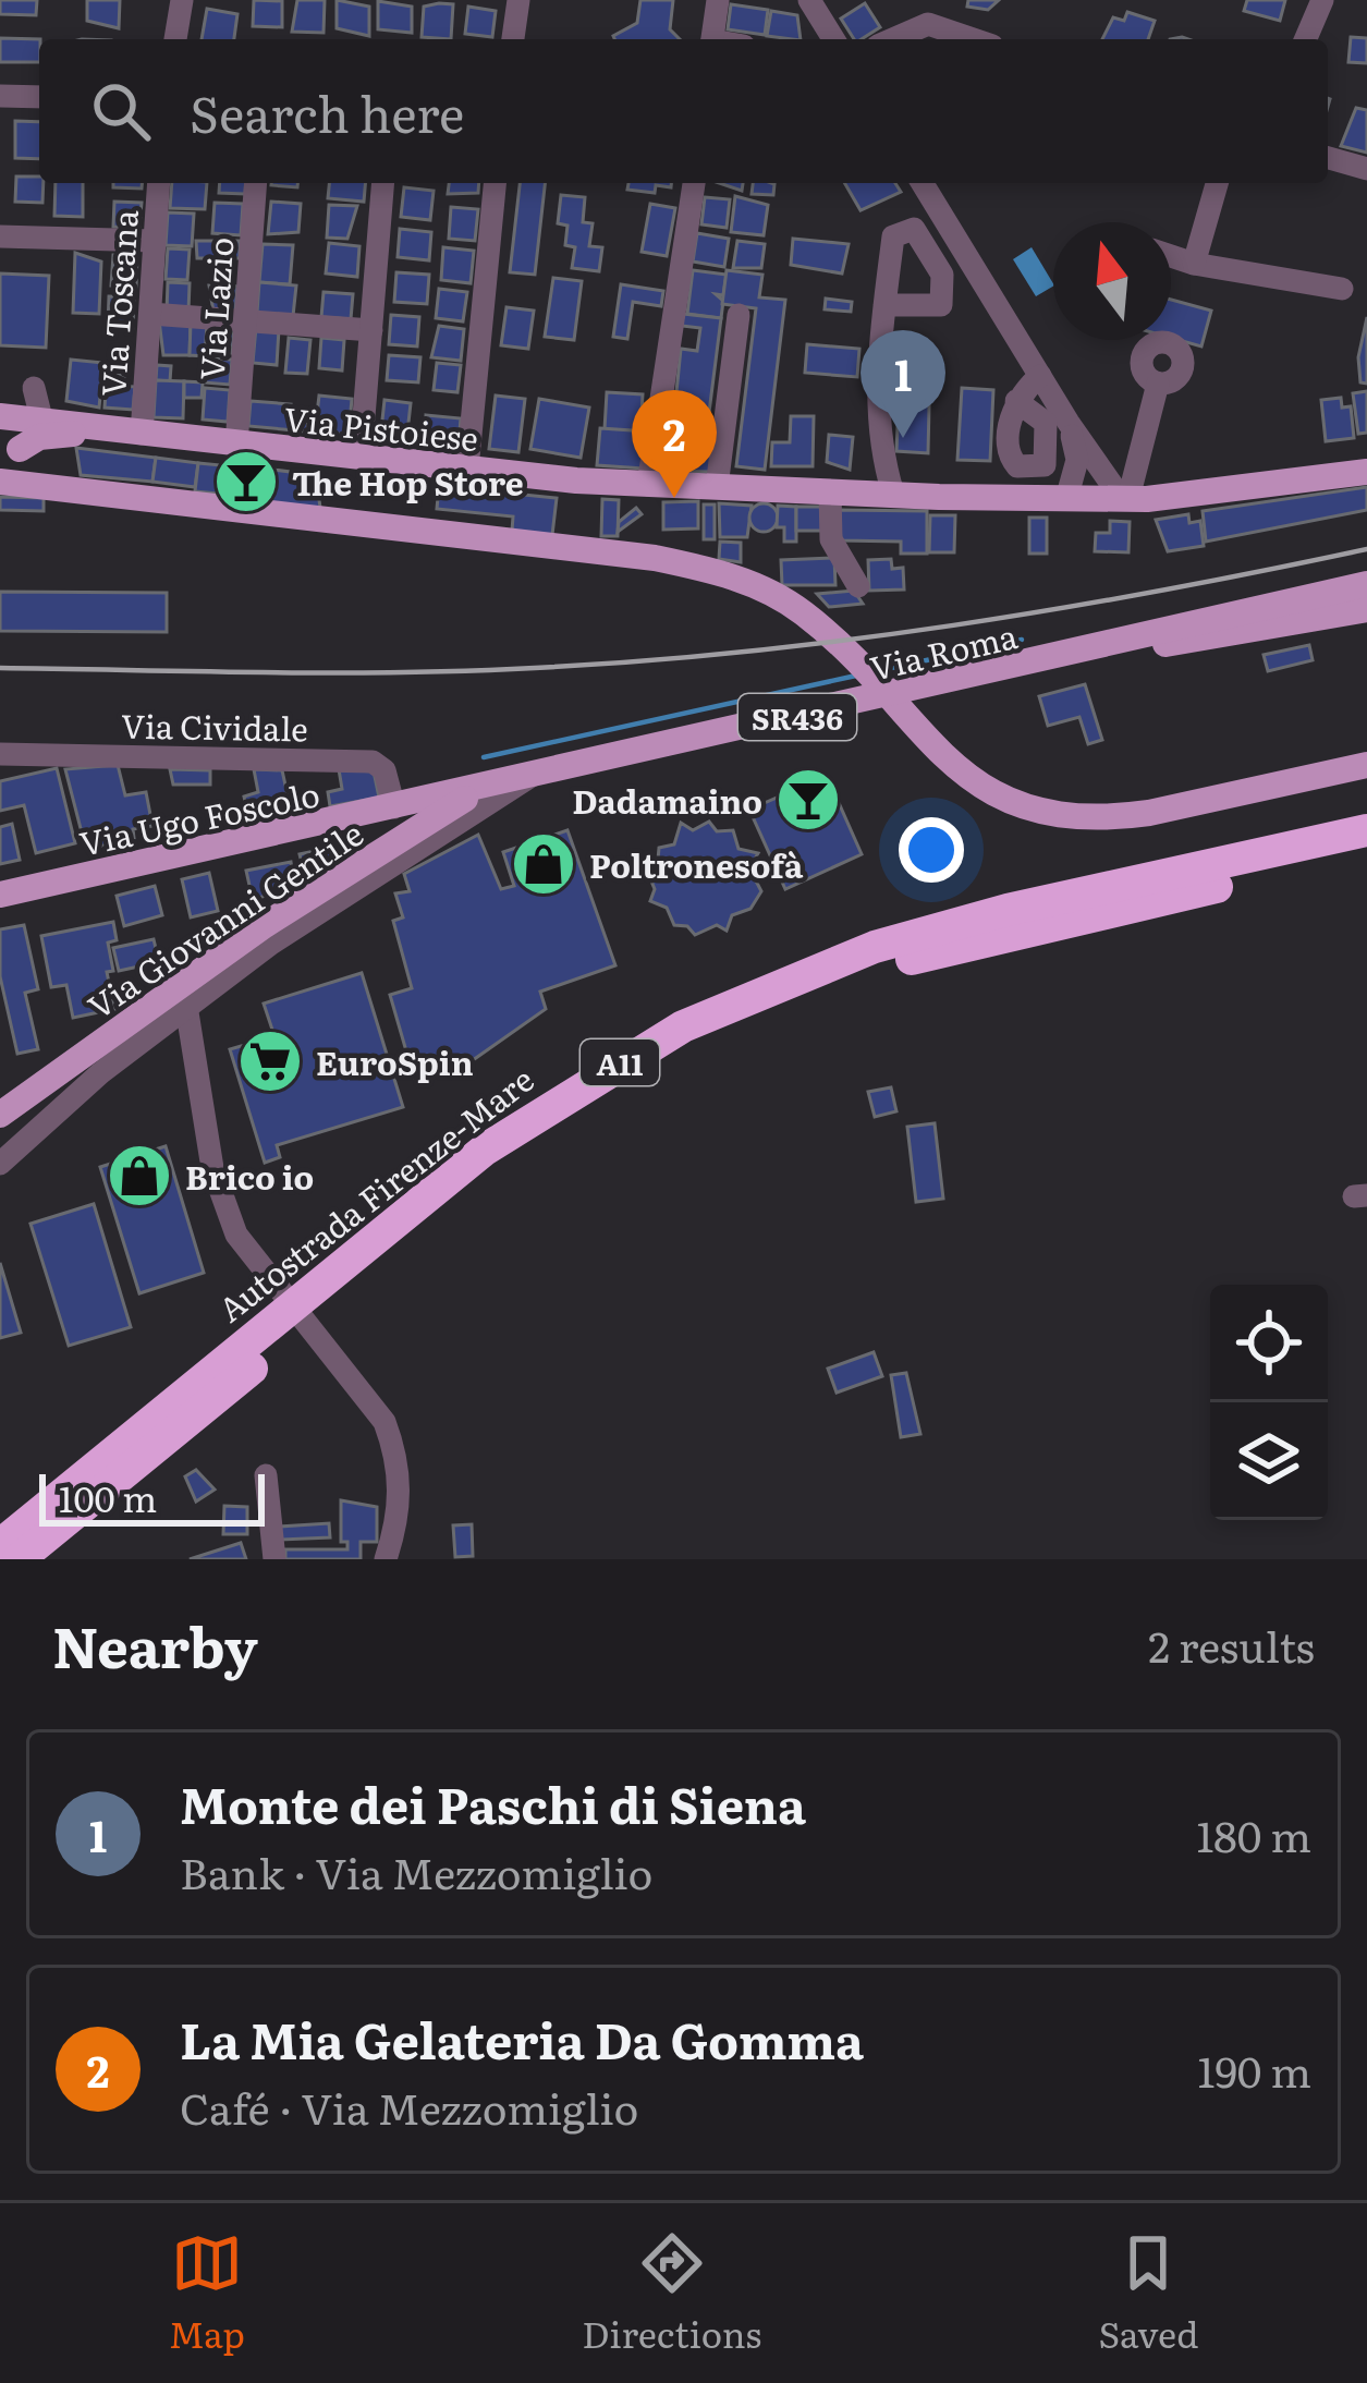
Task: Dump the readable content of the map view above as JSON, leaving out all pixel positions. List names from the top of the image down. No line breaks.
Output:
{"streets":{"highway":["A11","Autostrada Firenze-Mare"],"main road":["Via Pistoiese","Via Roma","SR436","Via Ugo Foscolo","Via Giovanni Gentile"],"street":["Via Toscana","Via Lazio","Via Cividale"]},"crossings":[["Via Toscana","Via Pistoiese"],["Via Lazio","Via Pistoiese"],["Via Roma","Via Ugo Foscolo"],["Via Roma","Via Giovanni Gentile"],["Via Cividale","Via Ugo Foscolo"],["Via Ugo Foscolo","Via Giovanni Gentile"]],"places":{"bar":["The Hop Store","Dadamaino"],"shop":["Poltronesofà","Brico io"],"supermarket":["EuroSpin"]},"scale_bar":"100 m","north":"top","page":{"search":"Search here","pins":["1","2"],"scale":"100 m","heading":["Nearby","2 results"],"list":[{"mark":"1","name":"Monte dei Paschi di Siena","note":"Bank · Via Mezzomiglio","value":"180 m"},{"mark":"2","name":"La Mia Gelateria Da Gomma","note":"Café · Via Mezzomiglio","value":"190 m"}],"nav":["Map","Directions","Saved"]}}
